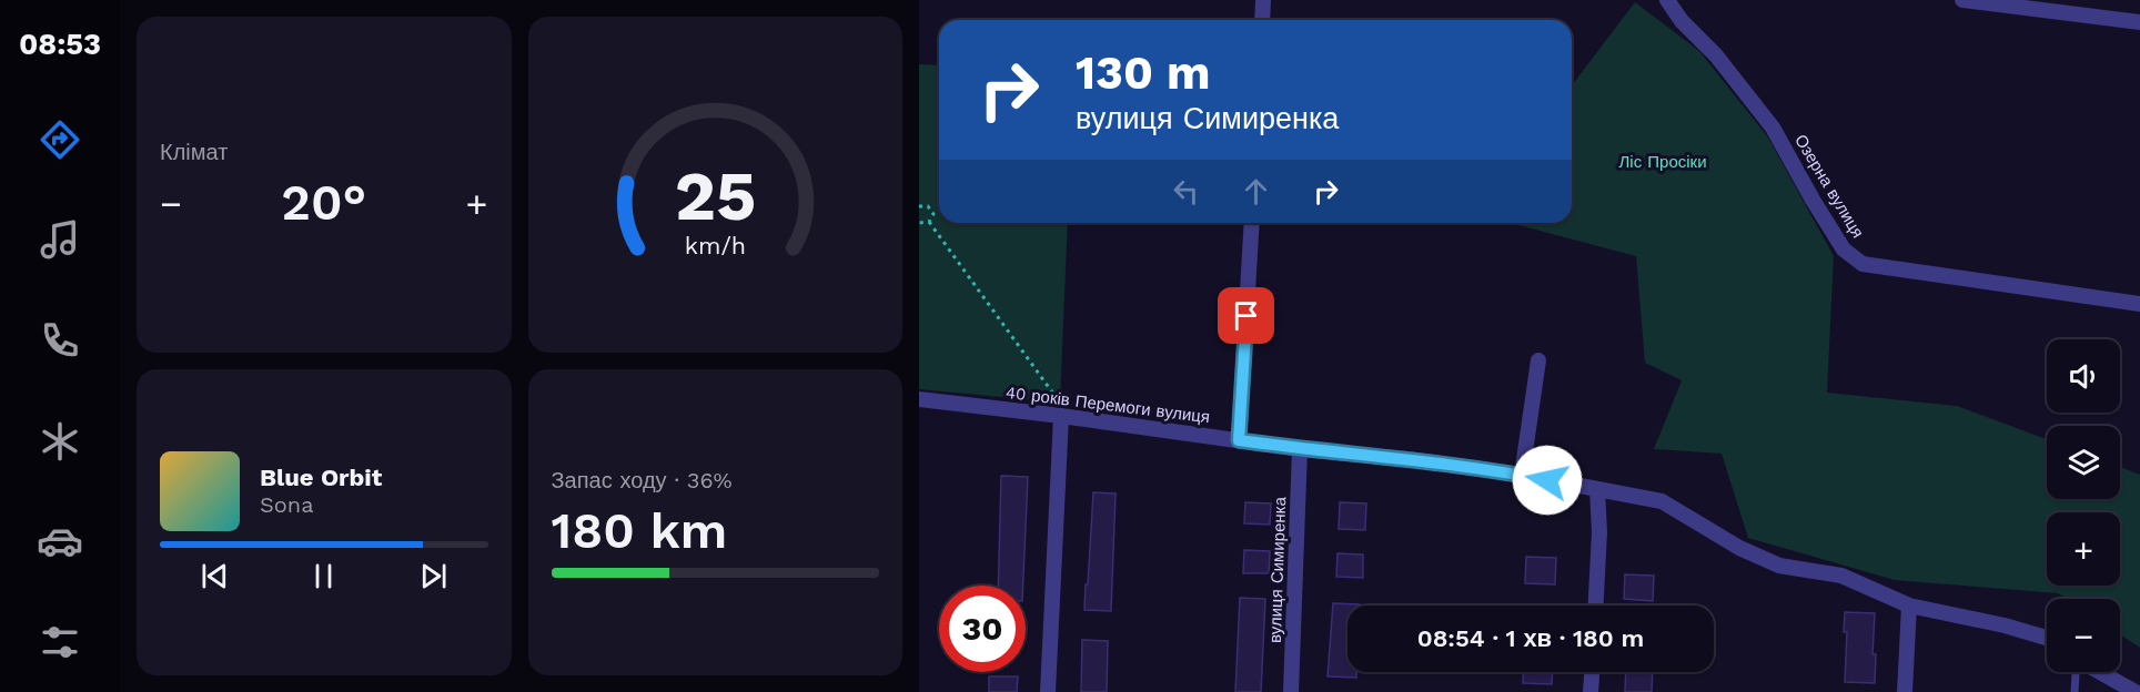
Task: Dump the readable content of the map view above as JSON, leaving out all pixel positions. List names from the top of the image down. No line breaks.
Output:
{"streets":{"street":["Озерна вулиця","40 років Перемоги вулиця","вулиця Симиренка"]},"crossings":[["40 років Перемоги вулиця","вулиця Симиренка"]],"parks":["Ліс Просіки"],"page":{"tabs":"08:53","tile":["Клімат",["Запас ходу · 36%","180 km"]],"turn":["130 m","вулиця Симиренка"],"heat":["−","20°","+"],"map_buttons":["+","−"],"song":["Blue Orbit","Sona"],"limit":"30","trip":"08:54 · 1 хв · 180 m","gauge":["25","km/h"]}}
